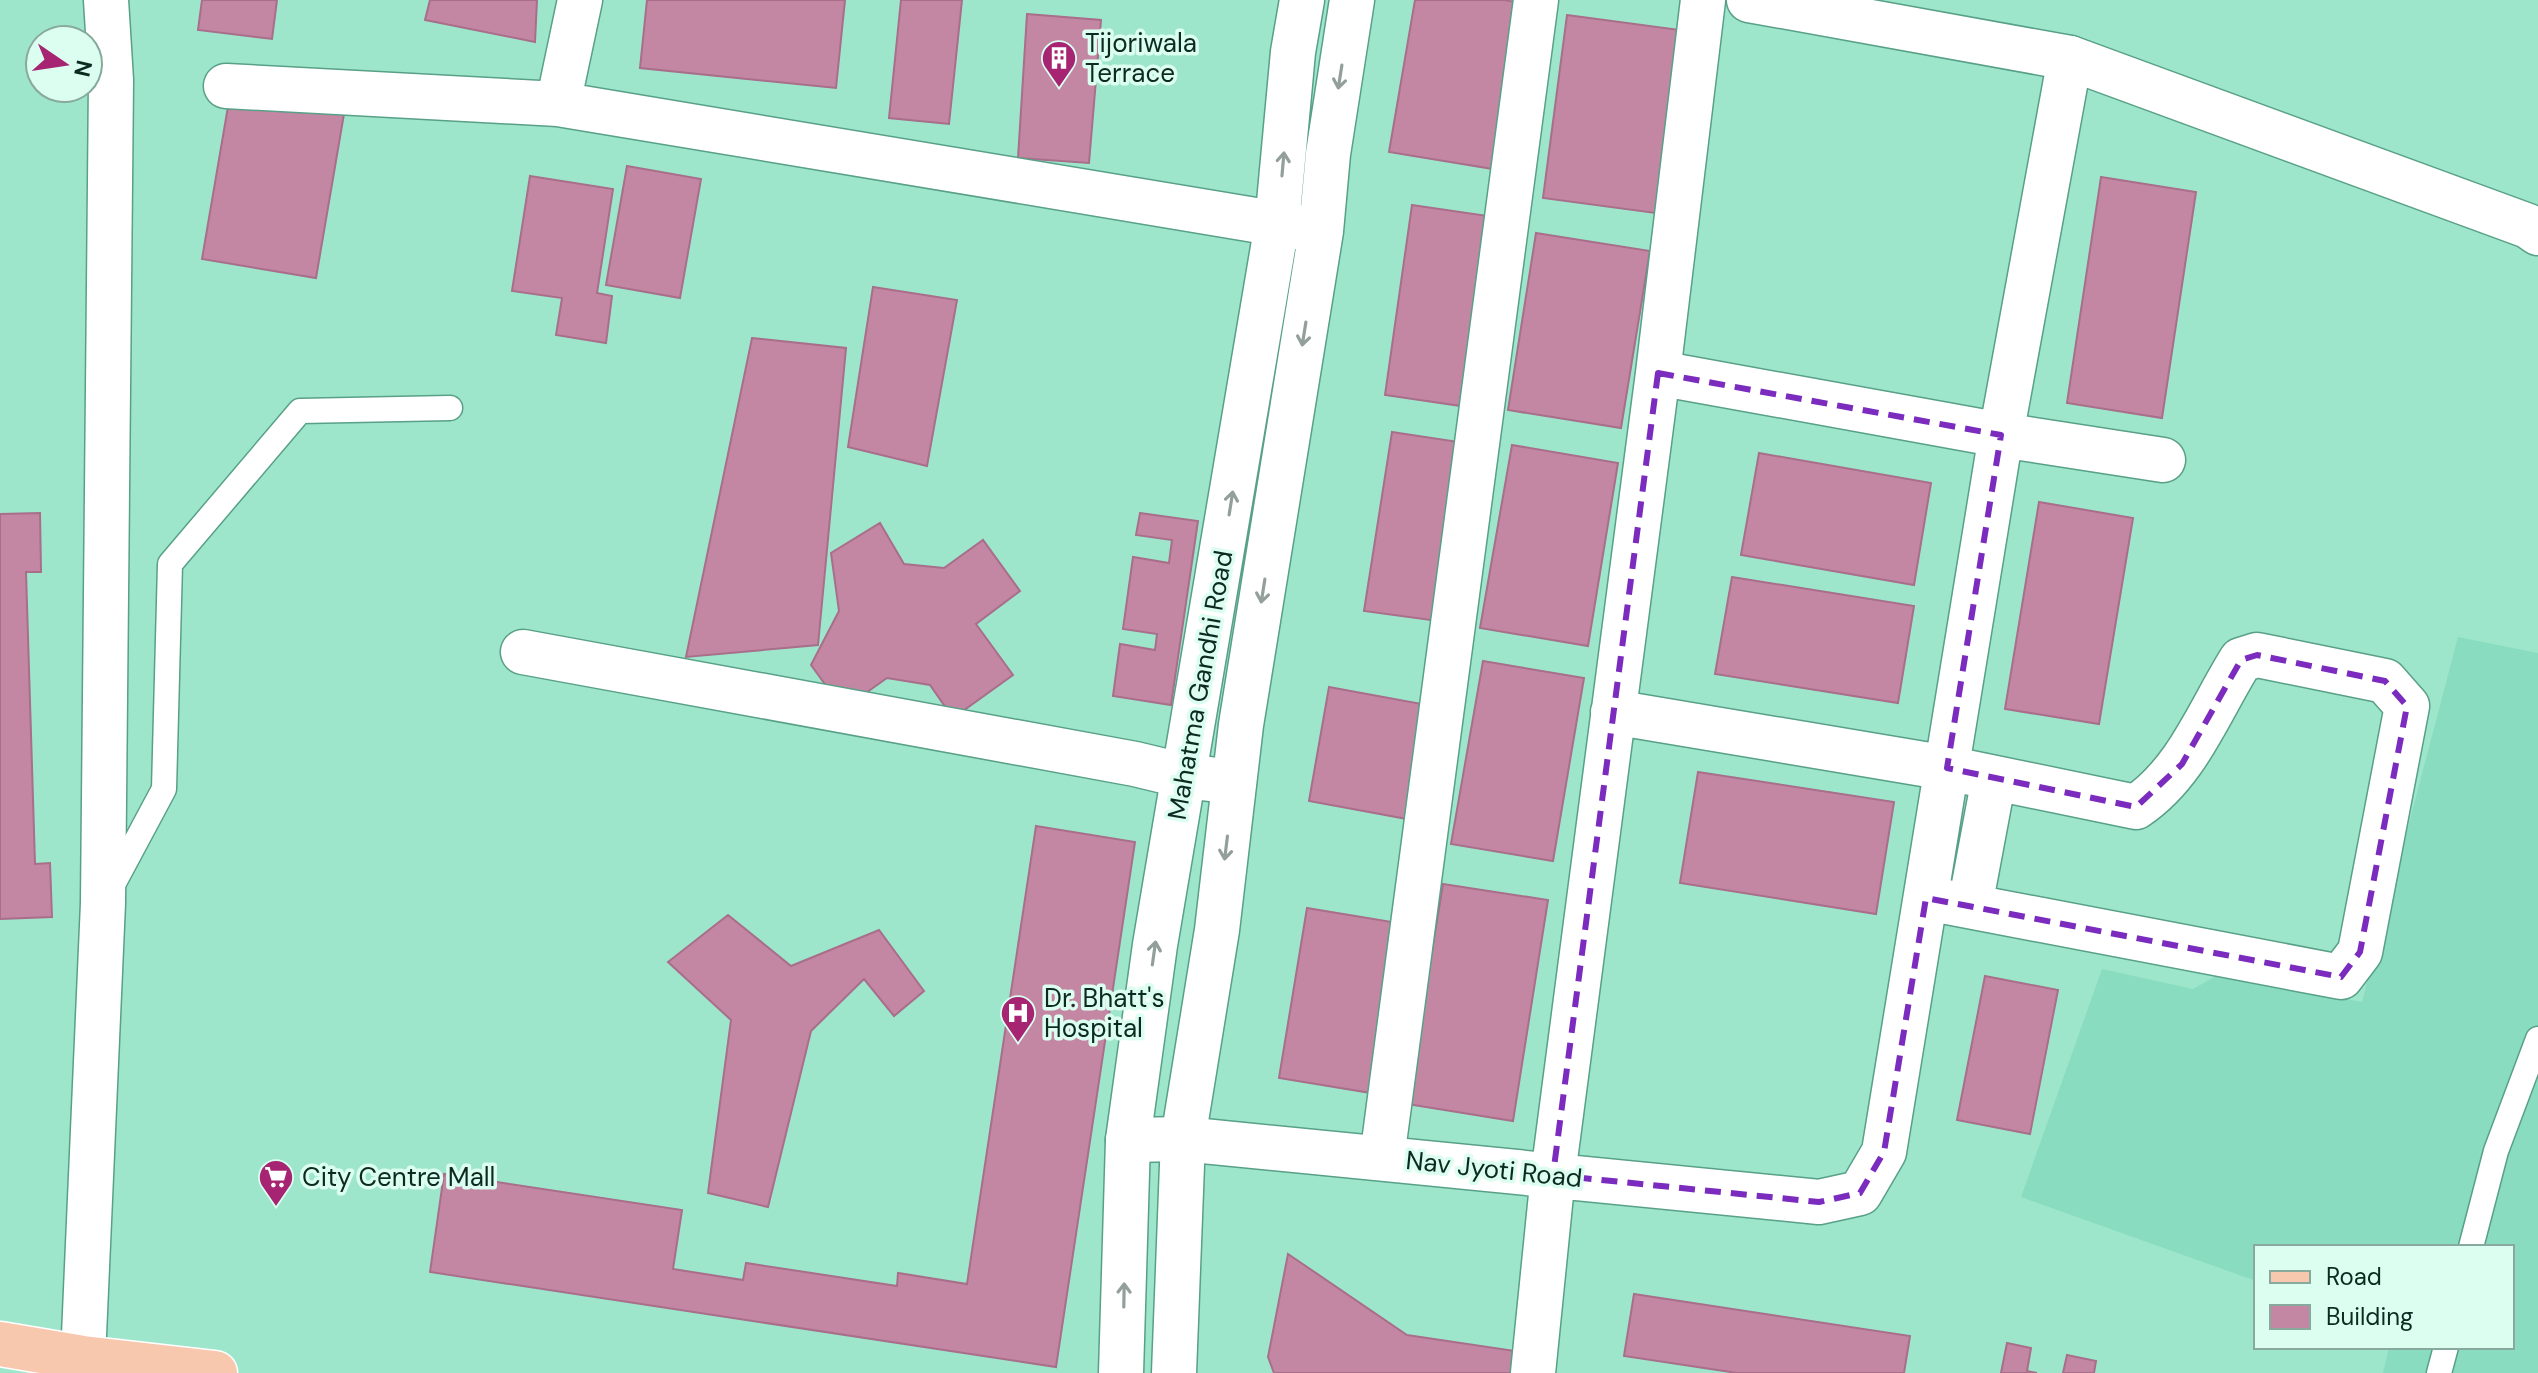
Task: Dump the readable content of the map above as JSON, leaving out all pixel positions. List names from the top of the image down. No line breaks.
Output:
{"streets":{"street":["Mahatma Gandhi Road","Nav Jyoti Road"]},"crossings":[["Mahatma Gandhi Road","Nav Jyoti Road"]],"places":{"building":["Tijoriwala Terrace"],"hospital":["Dr. Bhatt's Hospital"],"supermarket":["City Centre Mall"]},"legend":["Road","Building"],"north":"right"}
